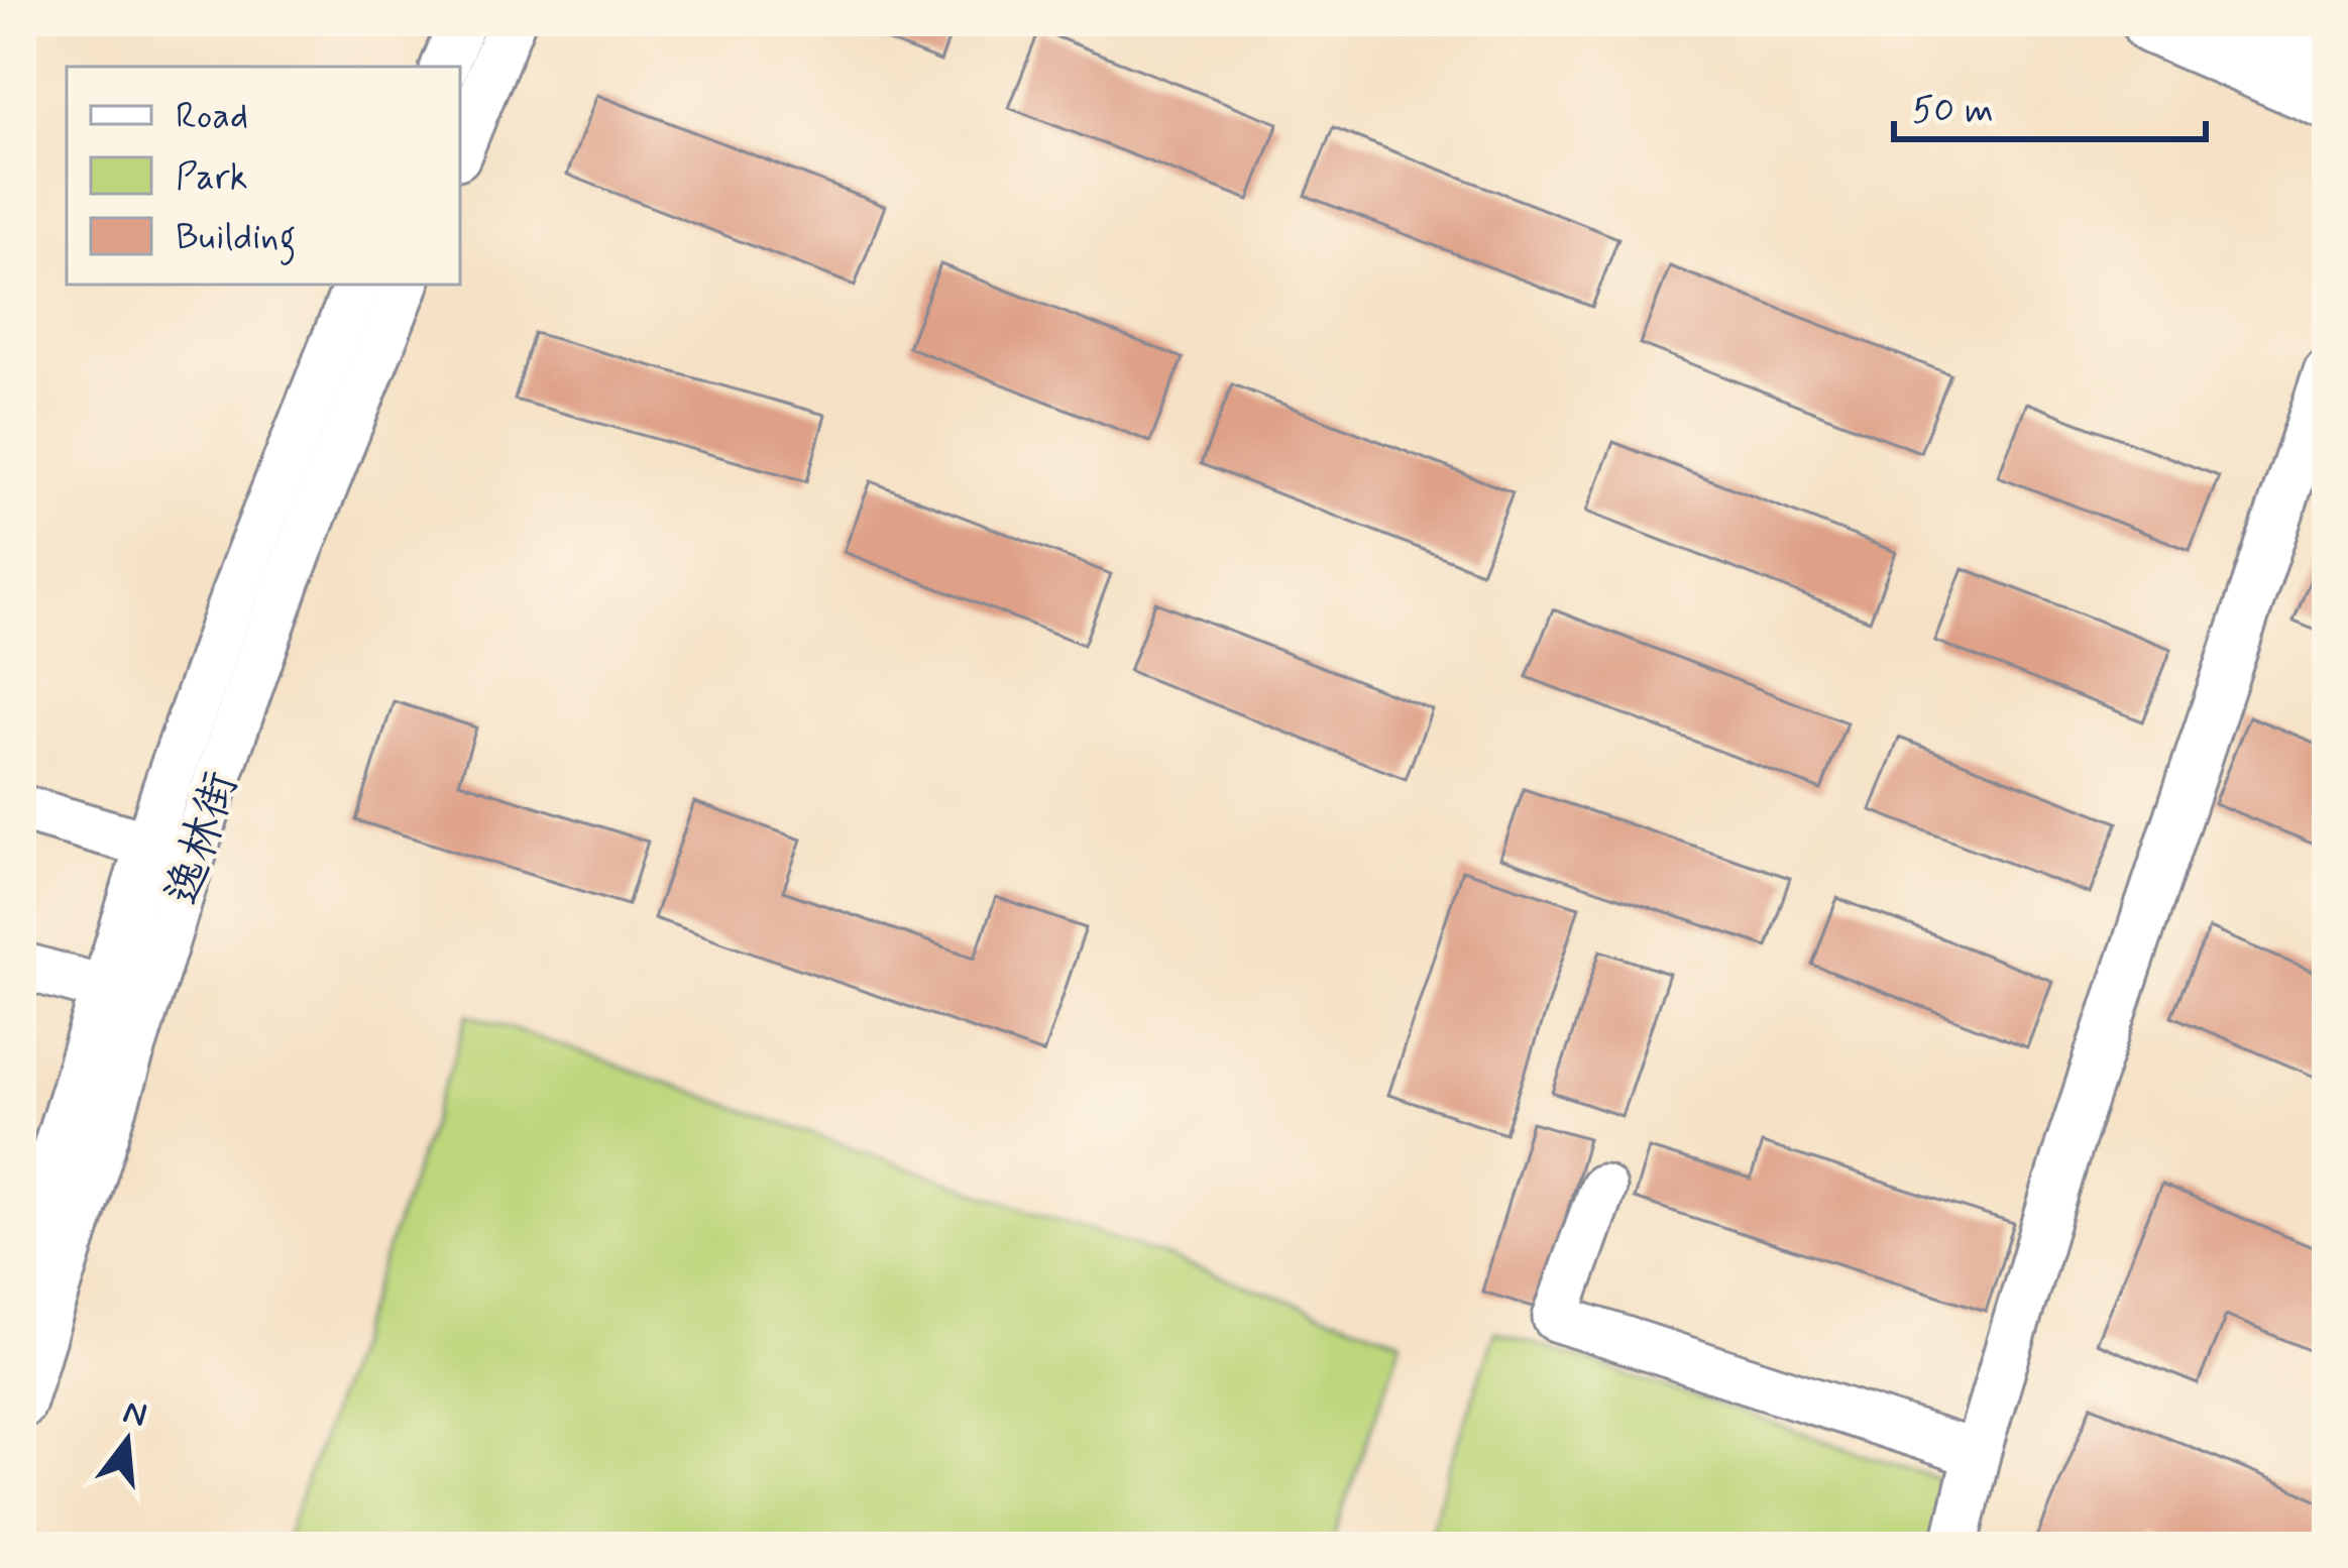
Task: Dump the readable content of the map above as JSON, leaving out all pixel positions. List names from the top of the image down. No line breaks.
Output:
{"streets":{"street":["逸林街"]},"legend":["Road","Park","Building"],"scale_bar":"50 m","north":"top"}
